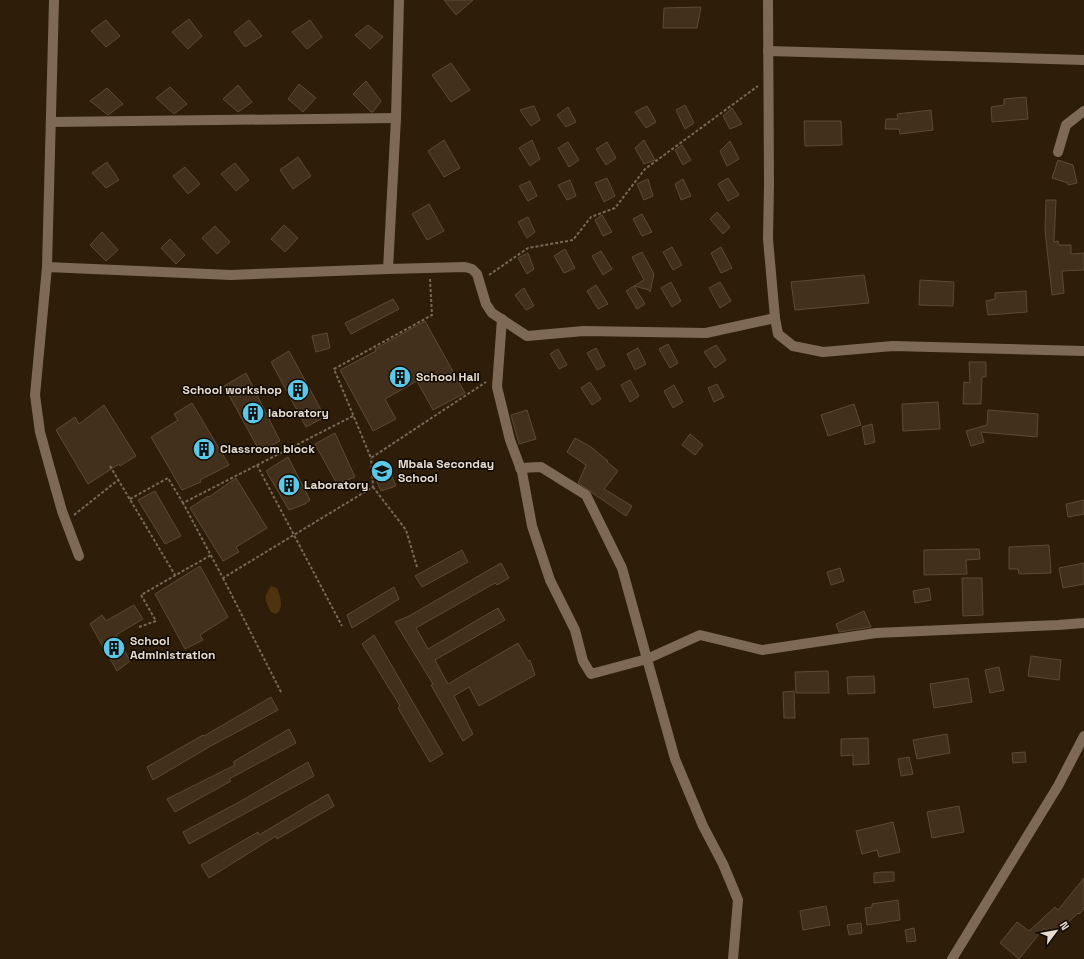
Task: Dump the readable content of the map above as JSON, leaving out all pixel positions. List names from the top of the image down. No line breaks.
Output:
{"places":{"building":["School Hall","School workshop","laboratory","Classroom block","Laboratory","School Administration"],"school or university":["Mbala Seconday School"]},"north":"top right"}
